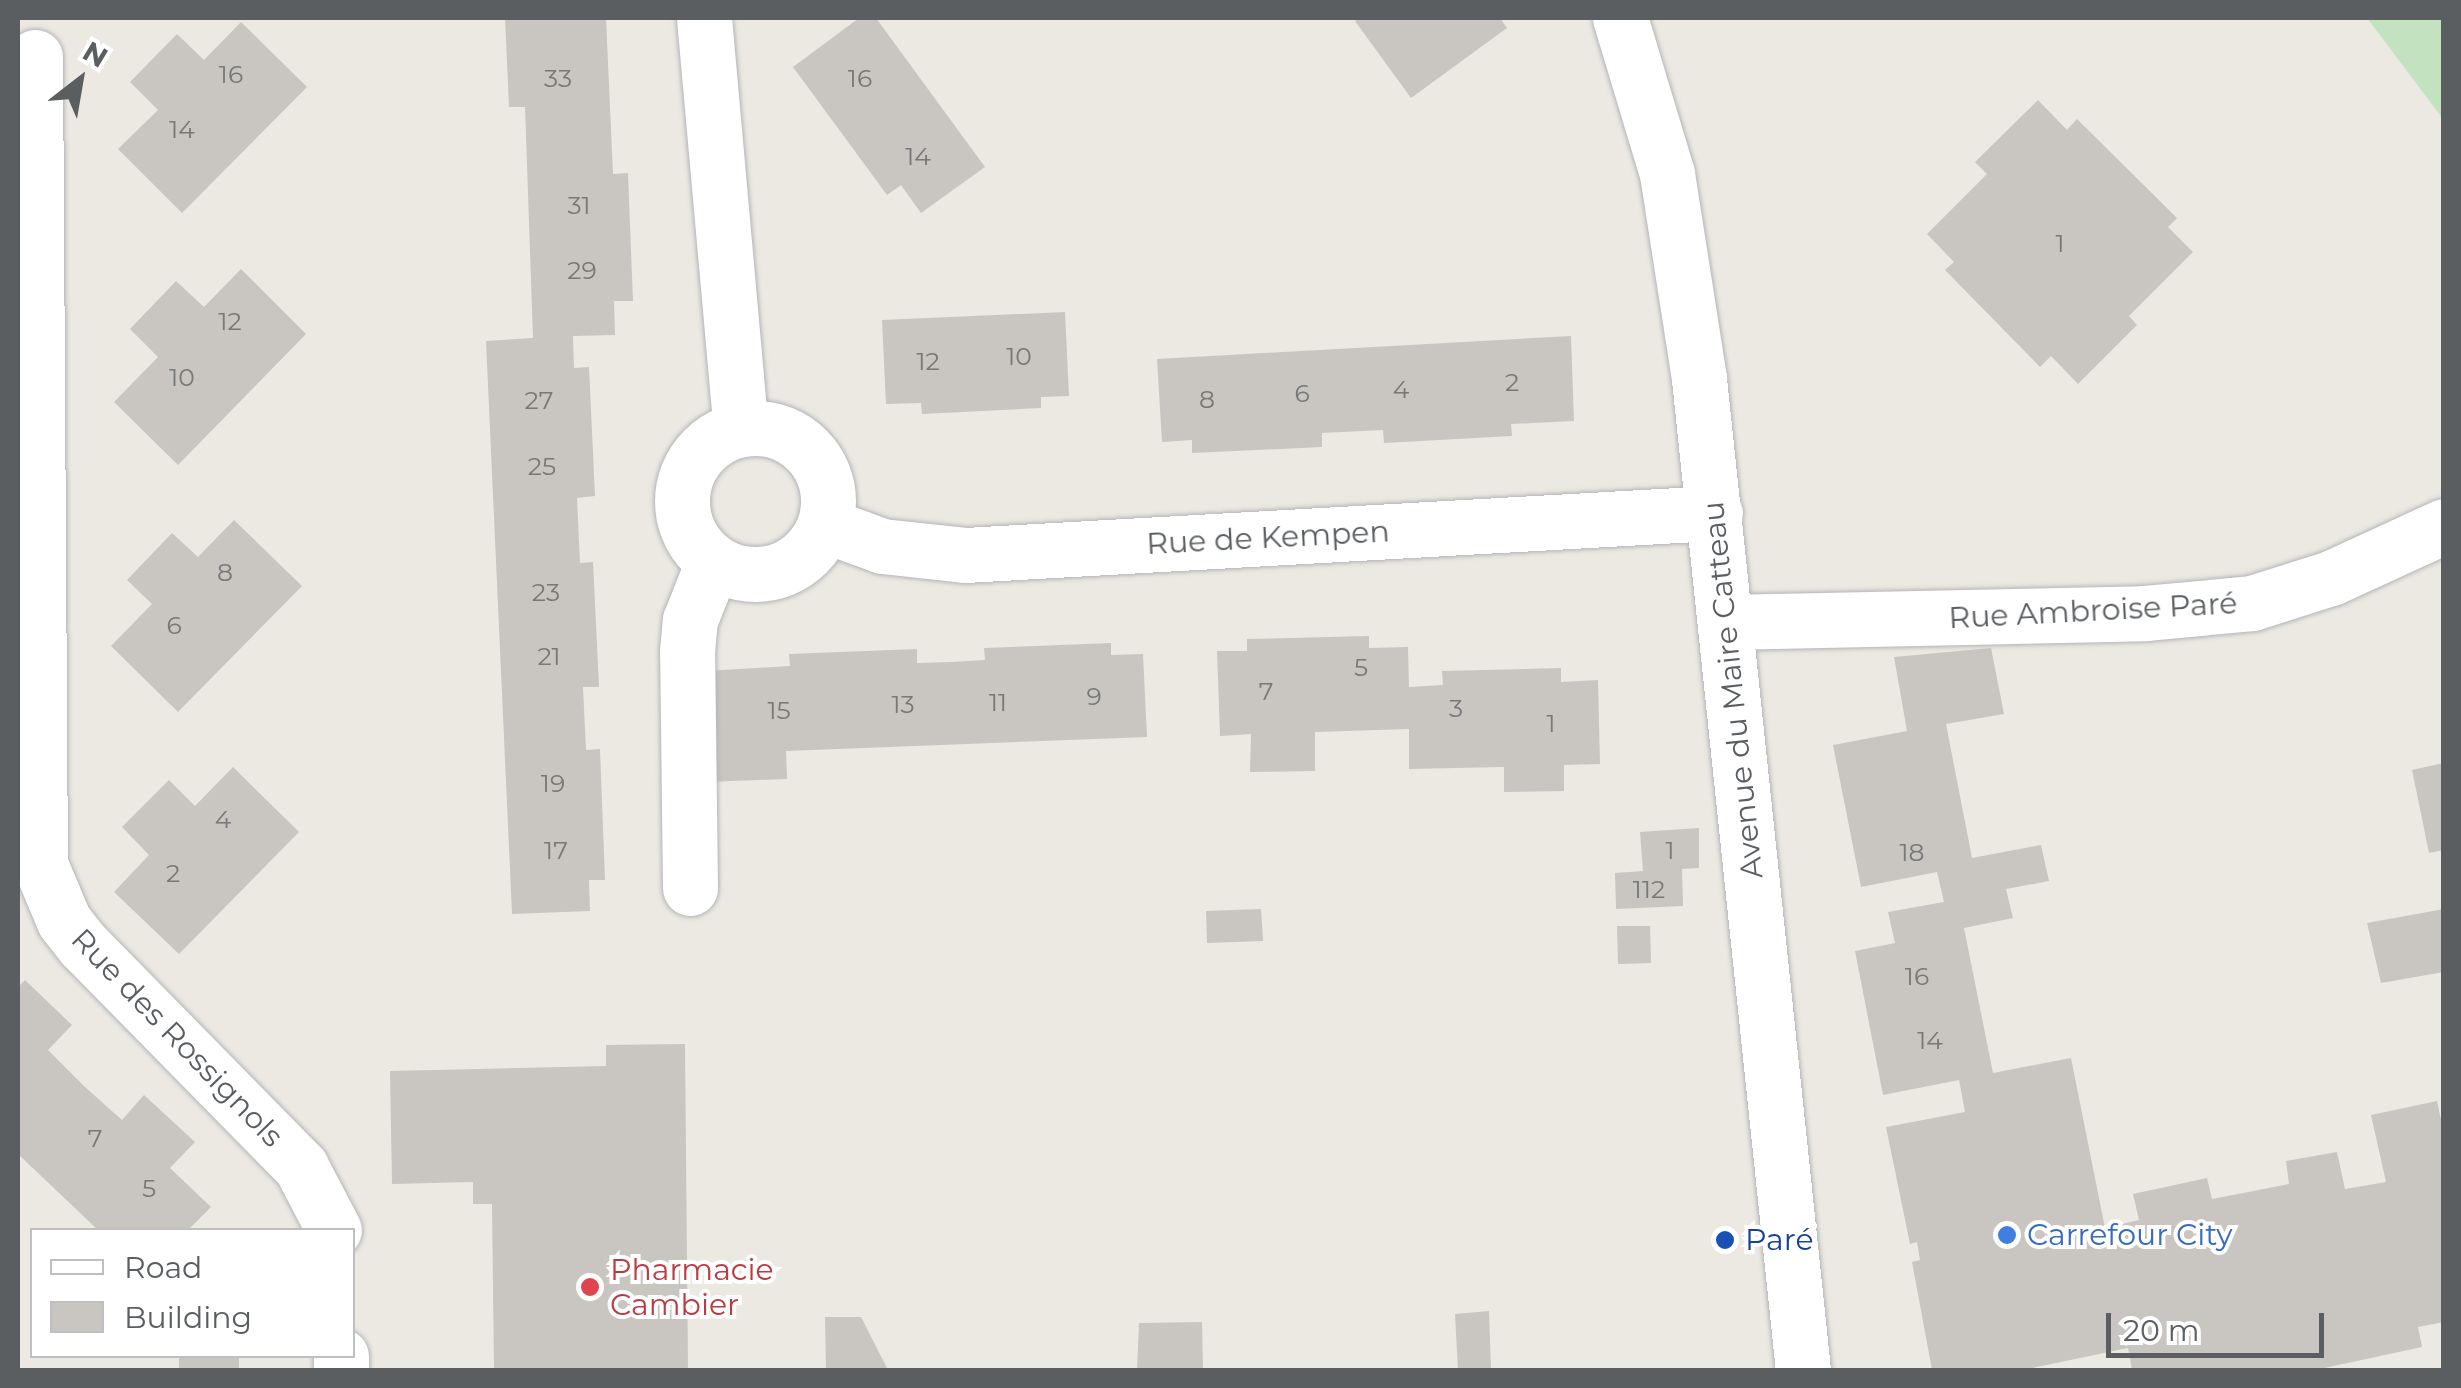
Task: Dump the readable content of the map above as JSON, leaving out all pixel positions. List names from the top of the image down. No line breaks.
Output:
{"streets":{"street":["Rue de Kempen","Rue Ambroise Paré","Avenue du Maire Catteau","Rue des Rossignols"]},"crossings":[["Rue de Kempen","Avenue du Maire Catteau"],["Rue Ambroise Paré","Avenue du Maire Catteau"]],"places":["Carrefour City","Paré","Pharmacie Cambier"],"house_numbers":["16","33","16","14","14","31","1","29","12","10","12","10","2","4","6","8","27","25","8","23","6","21","5","7","9","11","13","3","15","1","19","4","17","1","18","2","112","16","14","7","5"],"legend":["Road","Building"],"scale_bar":"20 m","north":"top right"}
